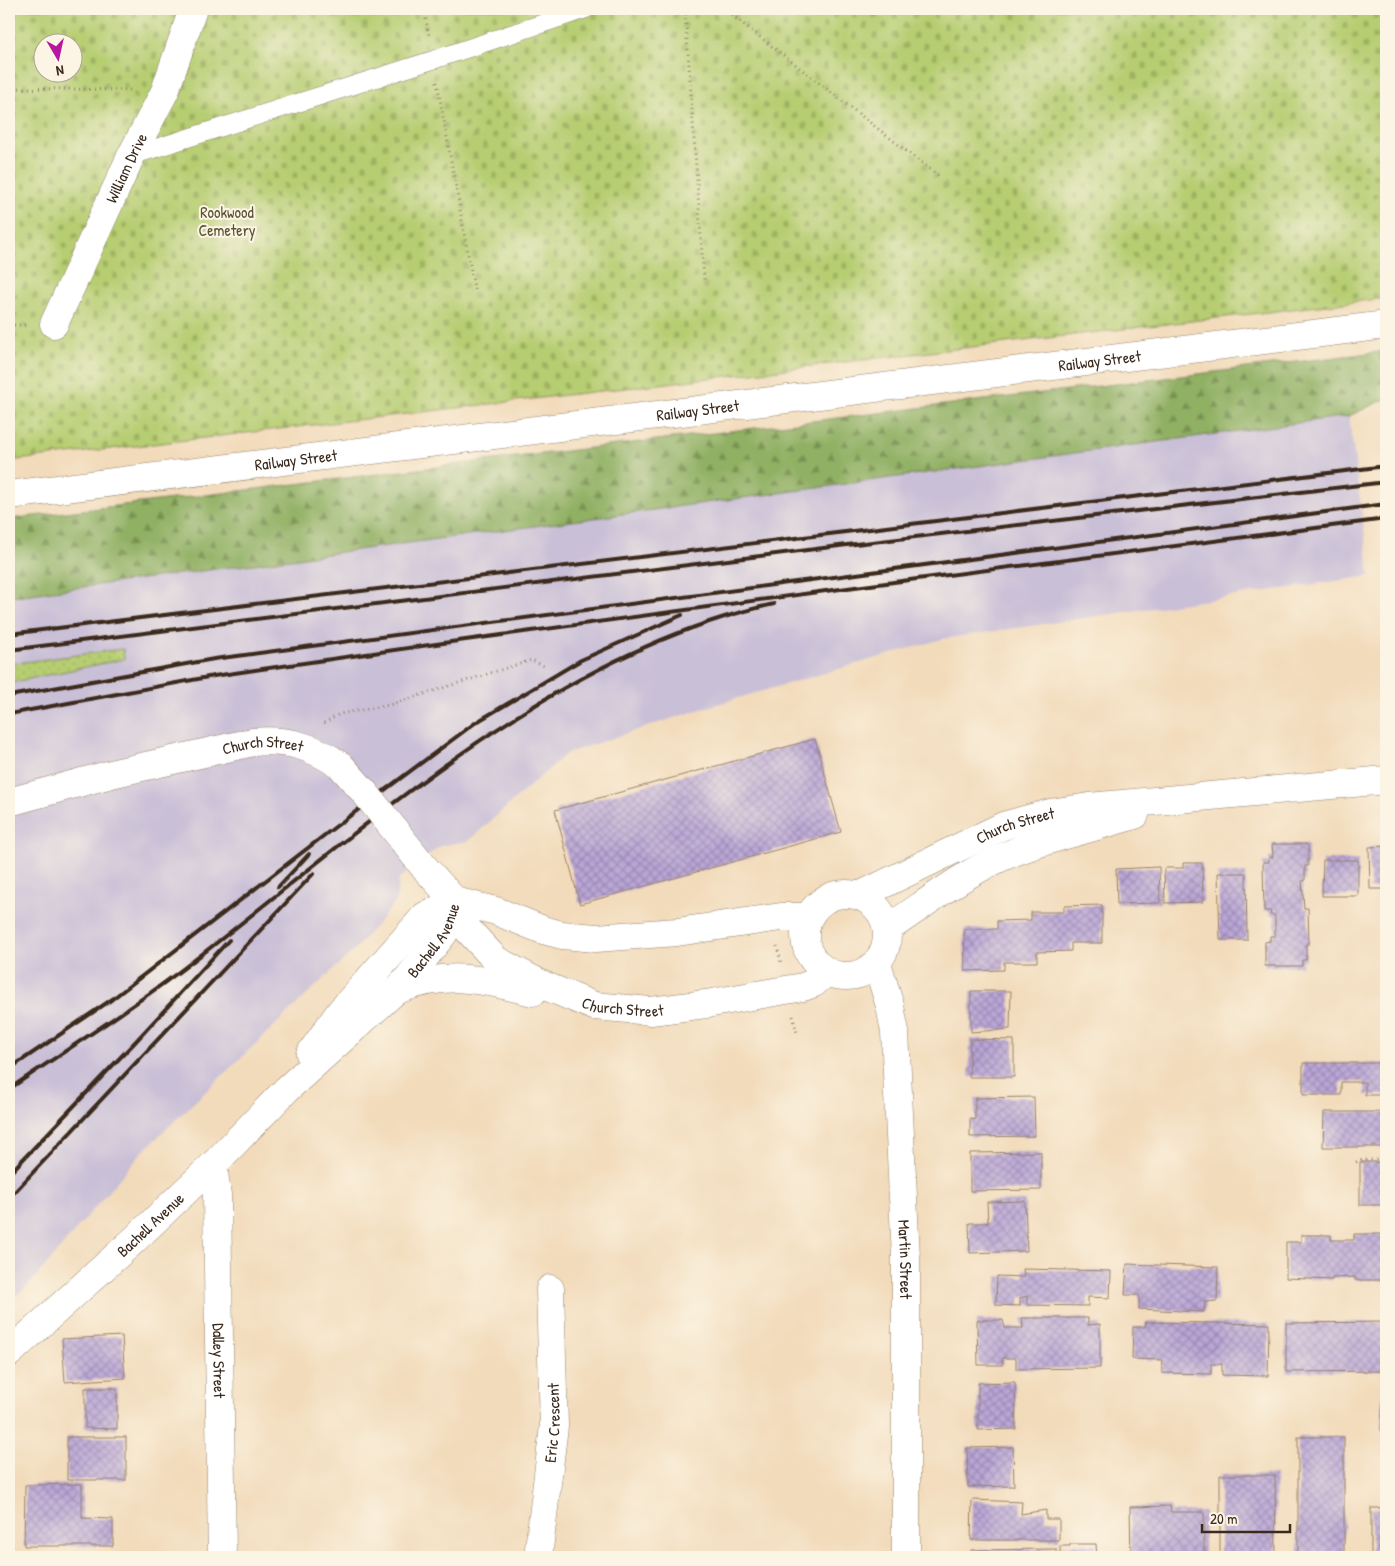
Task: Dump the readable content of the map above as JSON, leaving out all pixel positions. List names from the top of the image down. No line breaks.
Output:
{"streets":{"main road":["William Drive","Railway Street","Church Street","Bachell Avenue","Martin Street","Dalley Street","Eric Crescent"]},"crossings":[["Church Street","Bachell Avenue"],["Church Street","Martin Street"],["Bachell Avenue","Dalley Street"]],"parks":["Rookwood Cemetery"],"scale_bar":"20 m","north":"bottom"}
